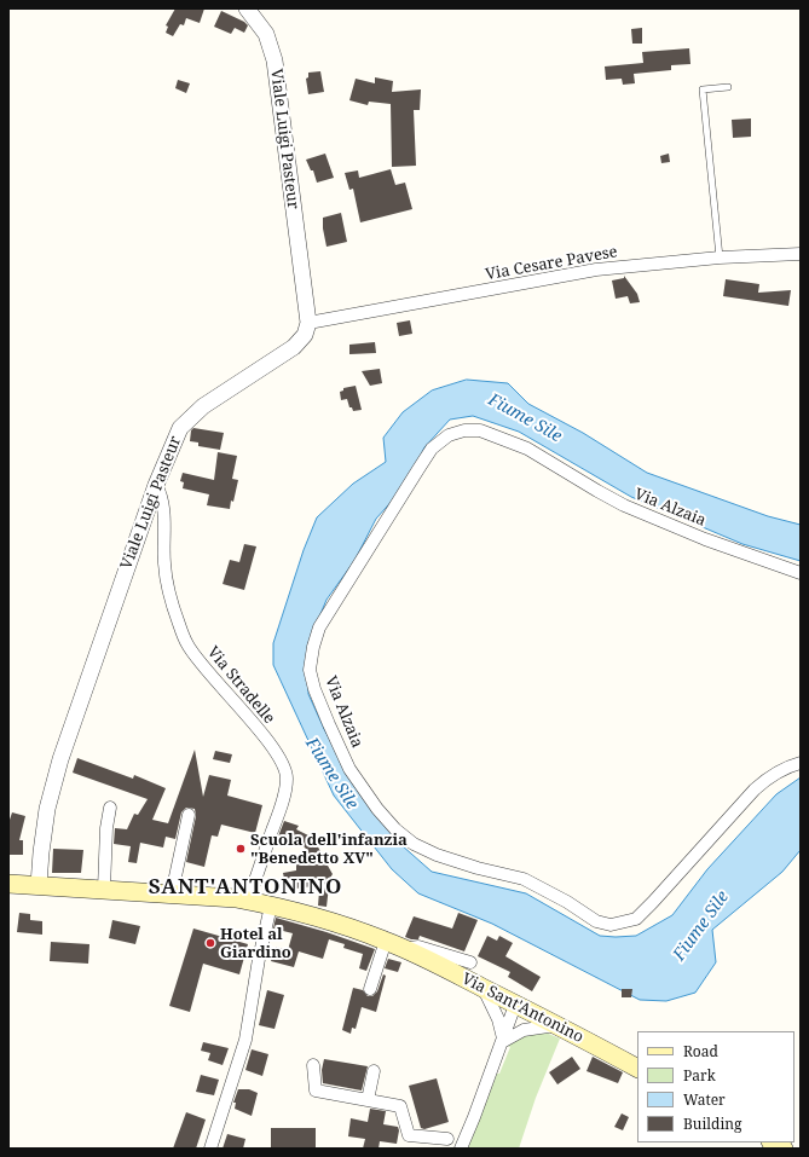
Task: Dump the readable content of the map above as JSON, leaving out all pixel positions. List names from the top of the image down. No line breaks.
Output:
{"streets":{"main road":["Via Sant'Antonino"],"street":["Viale Luigi Pasteur","Via Cesare Pavese","Via Alzaia","Via Stradelle"]},"crossings":[["Viale Luigi Pasteur","Via Cesare Pavese"],["Viale Luigi Pasteur","Via Stradelle"],["Viale Luigi Pasteur","Via Sant'Antonino"],["Via Stradelle","Via Sant'Antonino"]],"districts":["SANT'ANTONINO"],"water":["Fiume Sile"],"places":["Scuola dell'infanzia \"Benedetto XV\"","Hotel al Giardino"],"legend":["Road","Park","Water","Building"]}
